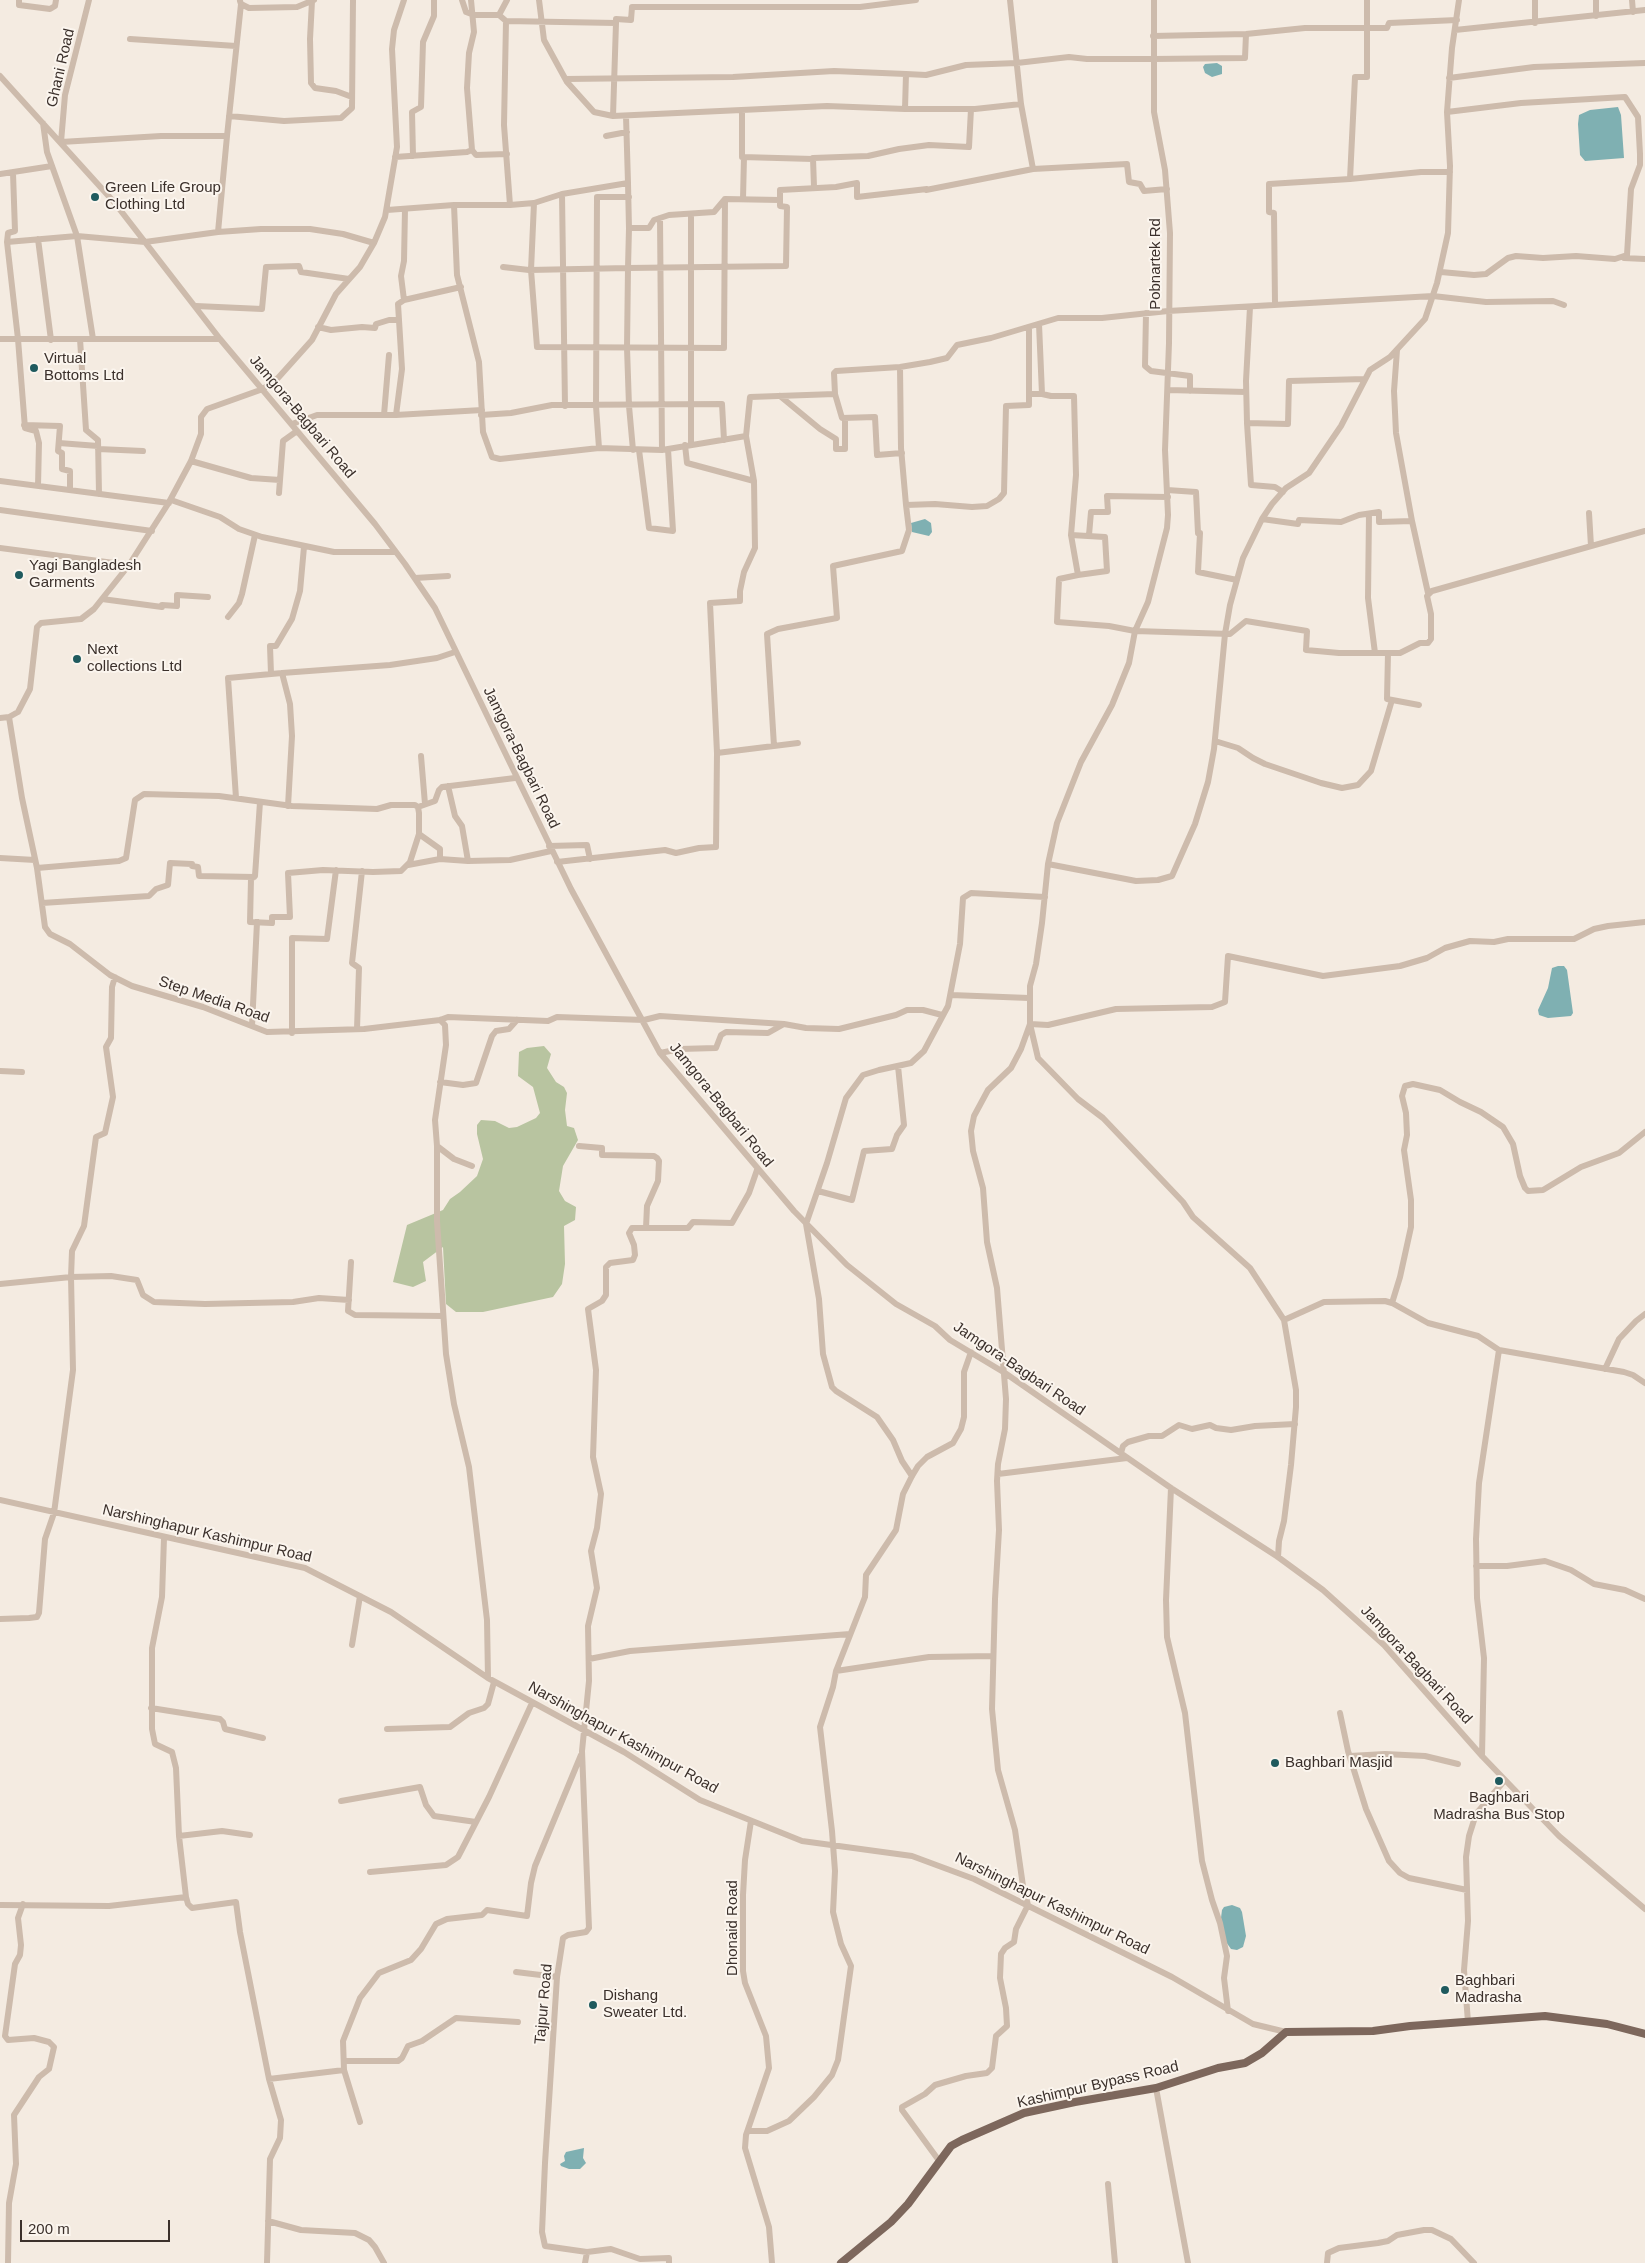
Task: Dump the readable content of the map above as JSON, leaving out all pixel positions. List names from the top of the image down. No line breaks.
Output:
{"streets":{"main road":["Narshinghapur Kashimpur Road","Kashimpur Bypass Road"],"street":["Ghani Road","Pobnartek Rd","Jamgora-Bagbari Road","Step Media Road","Dhonaid Road","Tajpur Road"]},"crossings":[["Ghani Road","Jamgora-Bagbari Road"],["Jamgora-Bagbari Road","Step Media Road"],["Narshinghapur Kashimpur Road","Dhonaid Road"],["Narshinghapur Kashimpur Road","Tajpur Road"],["Narshinghapur Kashimpur Road","Kashimpur Bypass Road"]],"places":["Green Life Group Clothing Ltd","Virtual Bottoms Ltd","Yagi Bangladesh Garments","Next collections Ltd","Baghbari Masjid","Baghbari Madrasha Bus Stop","Baghbari Madrasha","Dishang Sweater Ltd."],"scale_bar":"200 m"}
